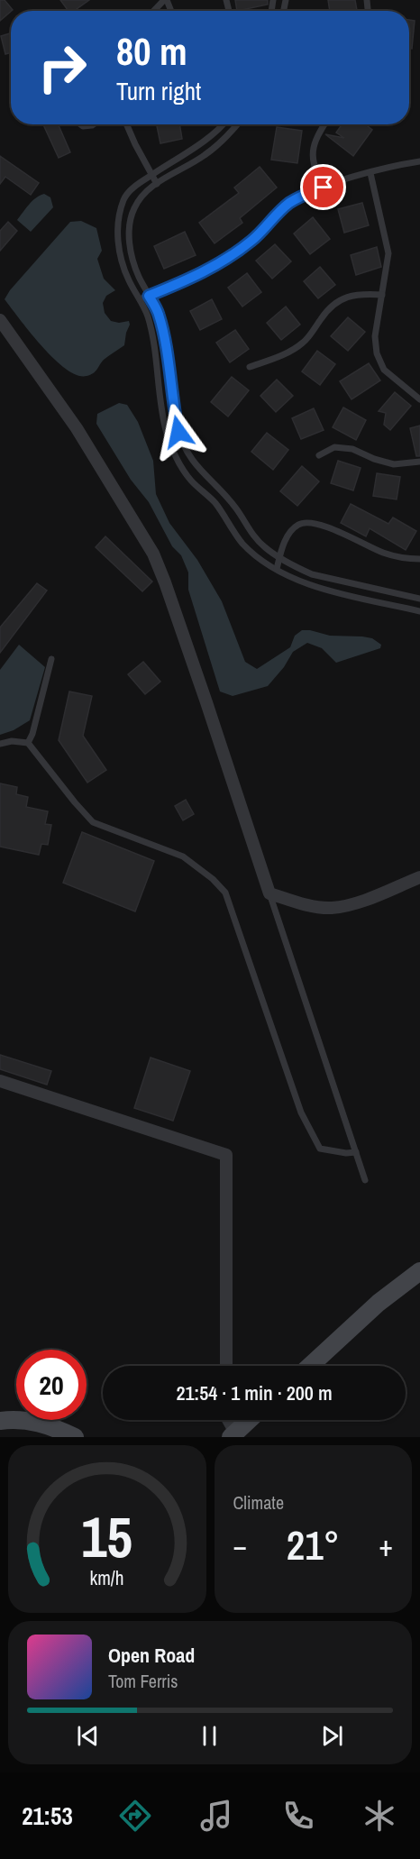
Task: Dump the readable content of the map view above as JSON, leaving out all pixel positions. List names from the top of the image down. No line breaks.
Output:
{"page":{"turn":["80 m","Turn right"],"limit":"20","trip":"21:54 · 1 min · 200 m","tile":"Climate","heat":["−","21°","+"],"song":["Open Road","Tom Ferris"],"tabs":"21:53","gauge":["15","km/h"]}}
